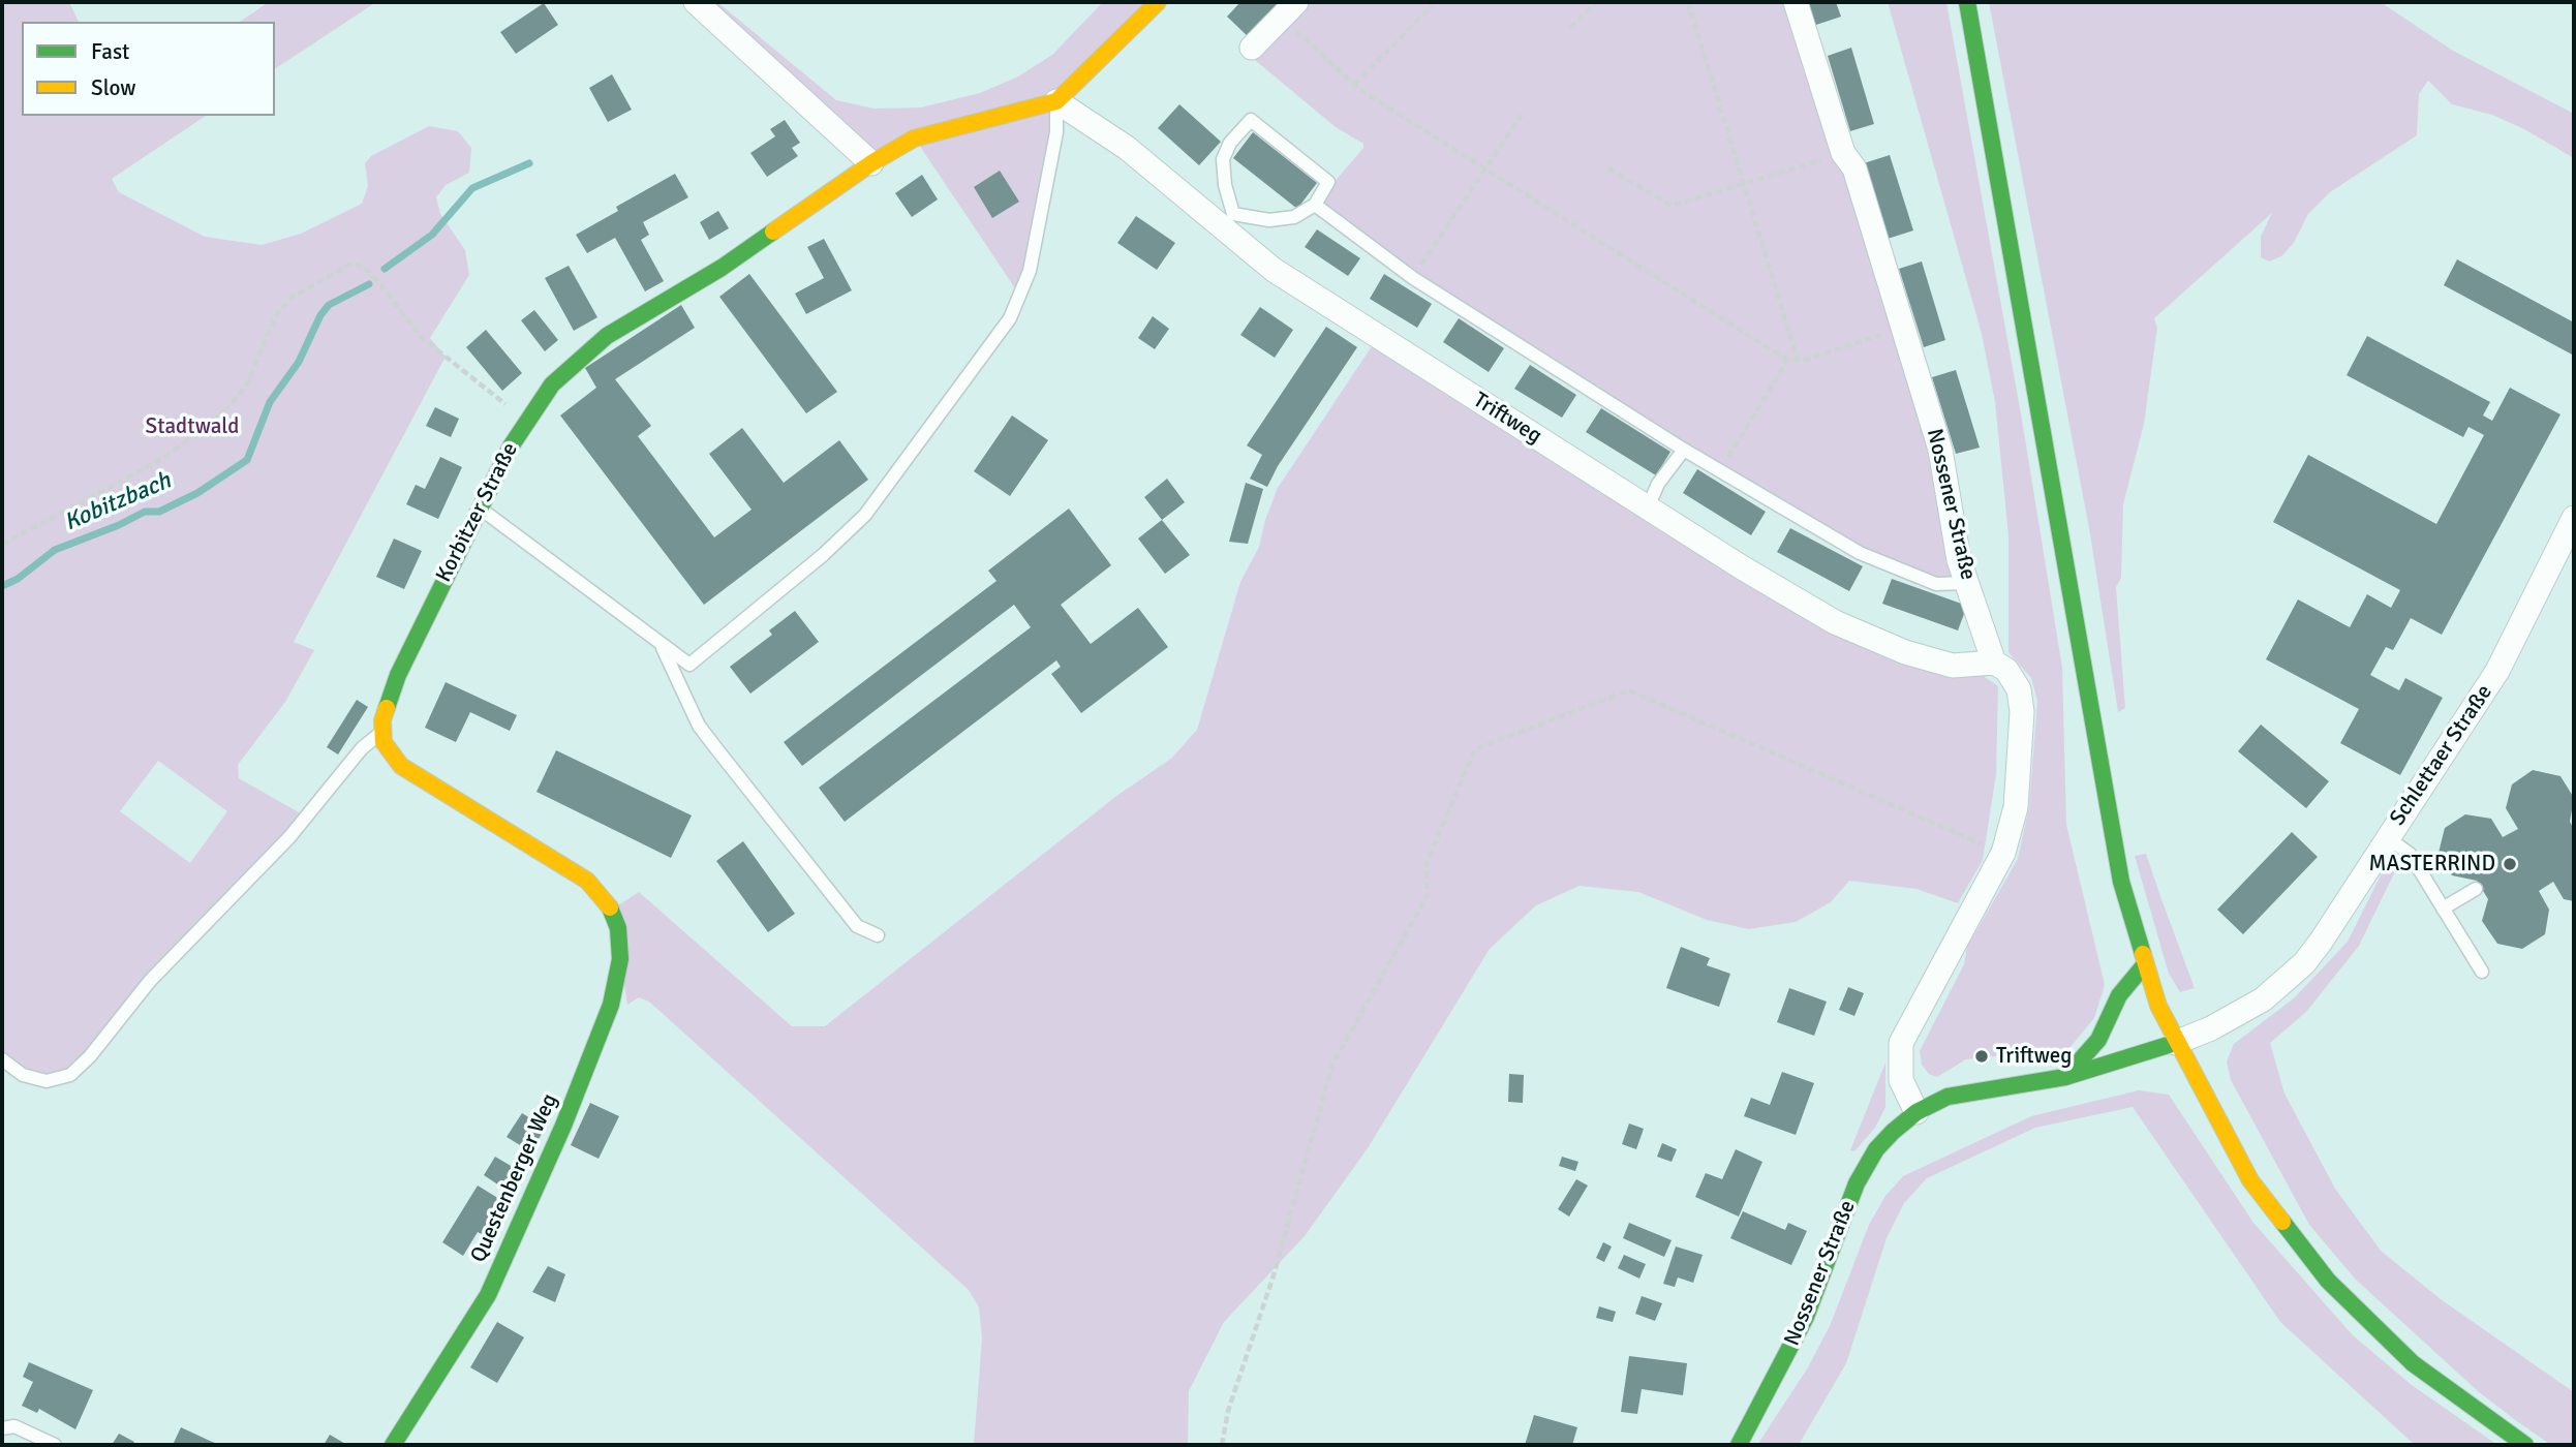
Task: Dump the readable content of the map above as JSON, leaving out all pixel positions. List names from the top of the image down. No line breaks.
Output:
{"streets":{"street":["Triftweg","Nossener Straße","Korbitzer Straße","Schlettaer Straße","Questenberger Weg"]},"crossings":[["Triftweg","Nossener Straße"],["Triftweg","Korbitzer Straße"],["Nossener Straße","Schlettaer Straße"],["Korbitzer Straße","Questenberger Weg"]],"water":["Kobitzbach"],"parks":["Stadtwald"],"places":["MASTERRIND","Triftweg"],"legend":["Fast","Slow"]}
